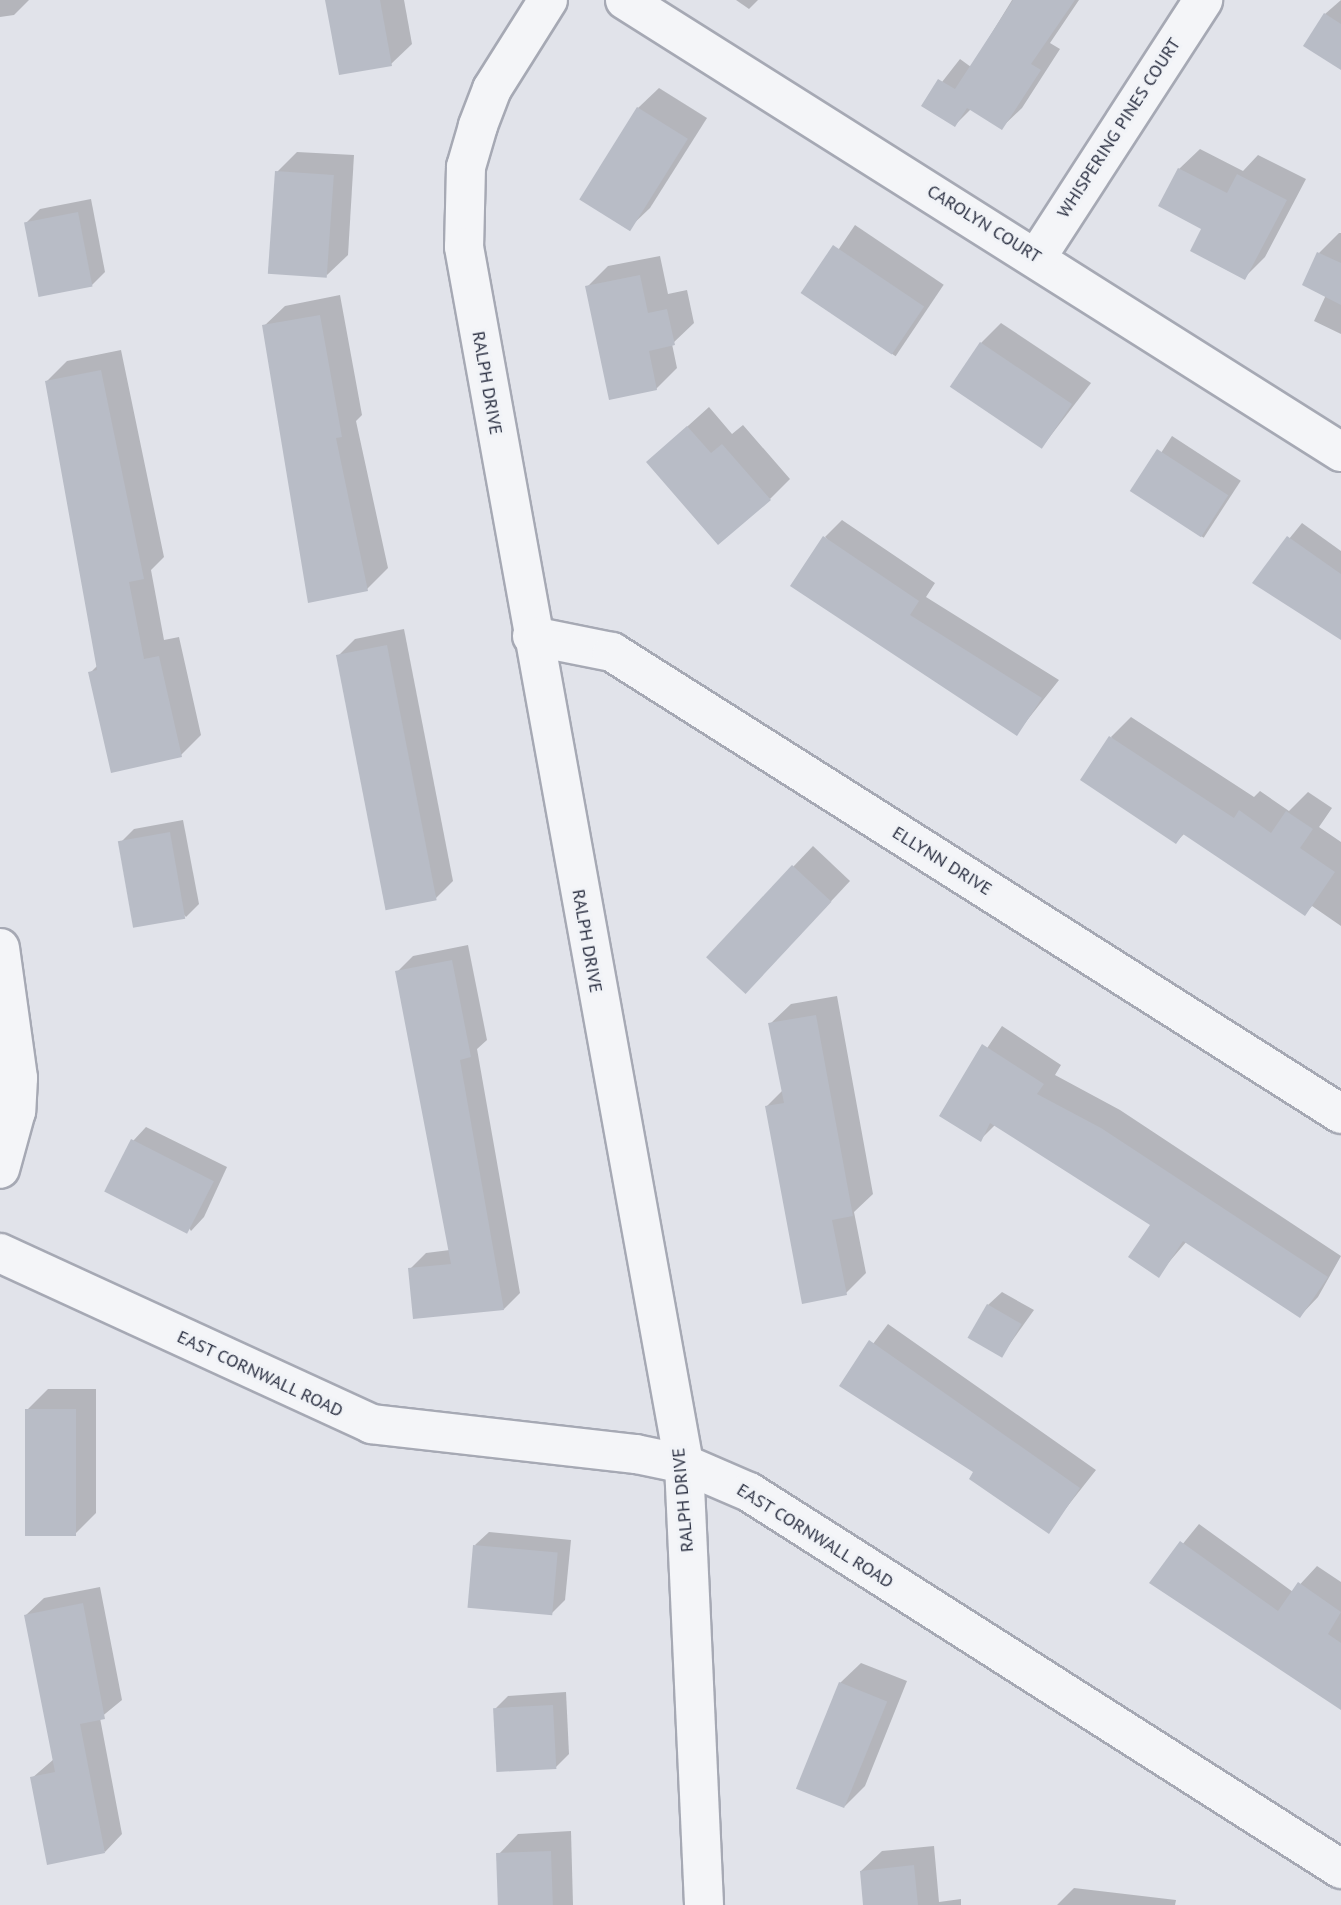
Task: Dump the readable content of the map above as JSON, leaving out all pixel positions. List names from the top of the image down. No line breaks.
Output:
{"streets":{"street":["WHISPERING PINES COURT","CAROLYN COURT","RALPH DRIVE","ELLYNN DRIVE","EAST CORNWALL ROAD"]},"crossings":[["WHISPERING PINES COURT","CAROLYN COURT"],["RALPH DRIVE","ELLYNN DRIVE"],["RALPH DRIVE","EAST CORNWALL ROAD"]]}
